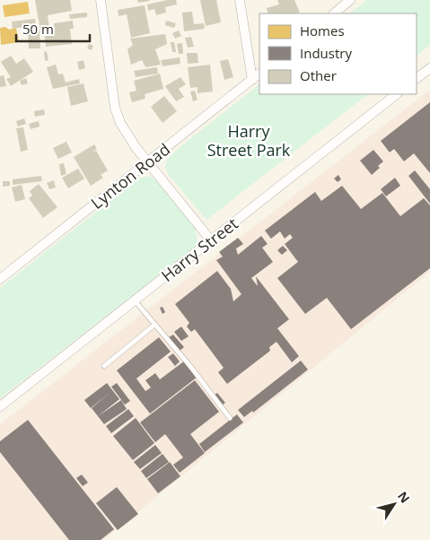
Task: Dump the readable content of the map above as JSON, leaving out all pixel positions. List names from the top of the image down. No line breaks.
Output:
{"streets":{"street":["Lynton Road","Harry Street"]},"parks":["Harry Street Park"],"legend":["Homes","Industry","Other"],"scale_bar":"50 m","north":"top right"}
